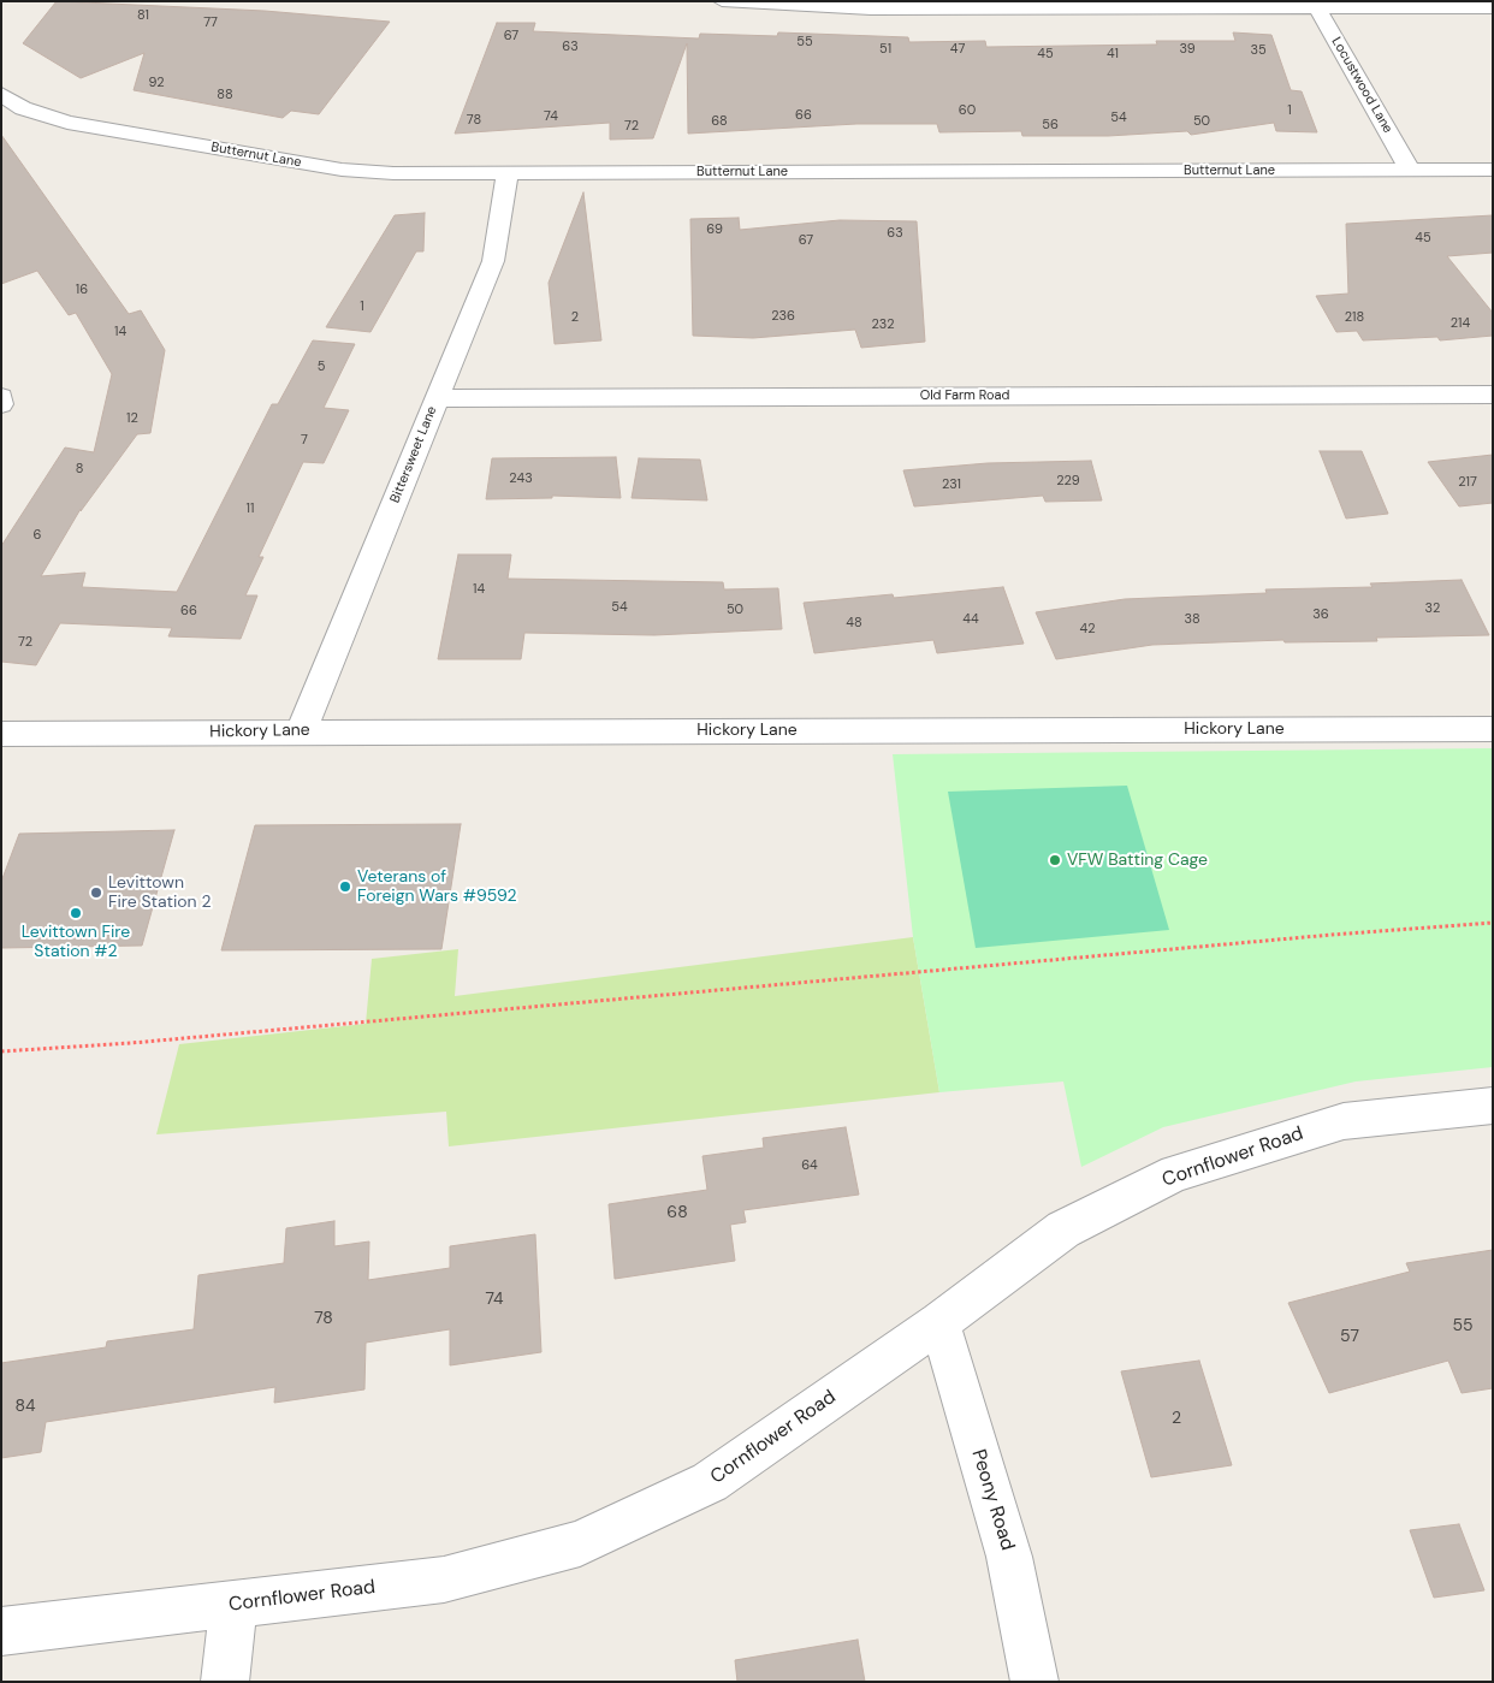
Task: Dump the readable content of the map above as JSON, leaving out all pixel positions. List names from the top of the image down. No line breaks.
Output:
{"streets":{"street":["Locustwood Lane","Butternut Lane","Old Farm Road","Bittersweet Lane","Hickory Lane","Cornflower Road","Peony Road"]},"crossings":[["Locustwood Lane","Butternut Lane"],["Butternut Lane","Bittersweet Lane"],["Old Farm Road","Bittersweet Lane"],["Bittersweet Lane","Hickory Lane"],["Cornflower Road","Peony Road"]],"places":["VFW Batting Cage","Veterans of Foreign Wars #9592","Levittown Fire Station 2","Levittown Fire Station #2"],"house_numbers":["81","77","67","55","63","51","47","39","35","45","41","92","88","60","1","66","74","54","78","68","50","56","72","69","63","45","67","16","1","236","2","218","214","232","14","5","12","7","8","243","229","217","231","11","6","14","54","32","50","66","36","44","38","48","42","72","64","68","74","78","55","57","84","2"]}
